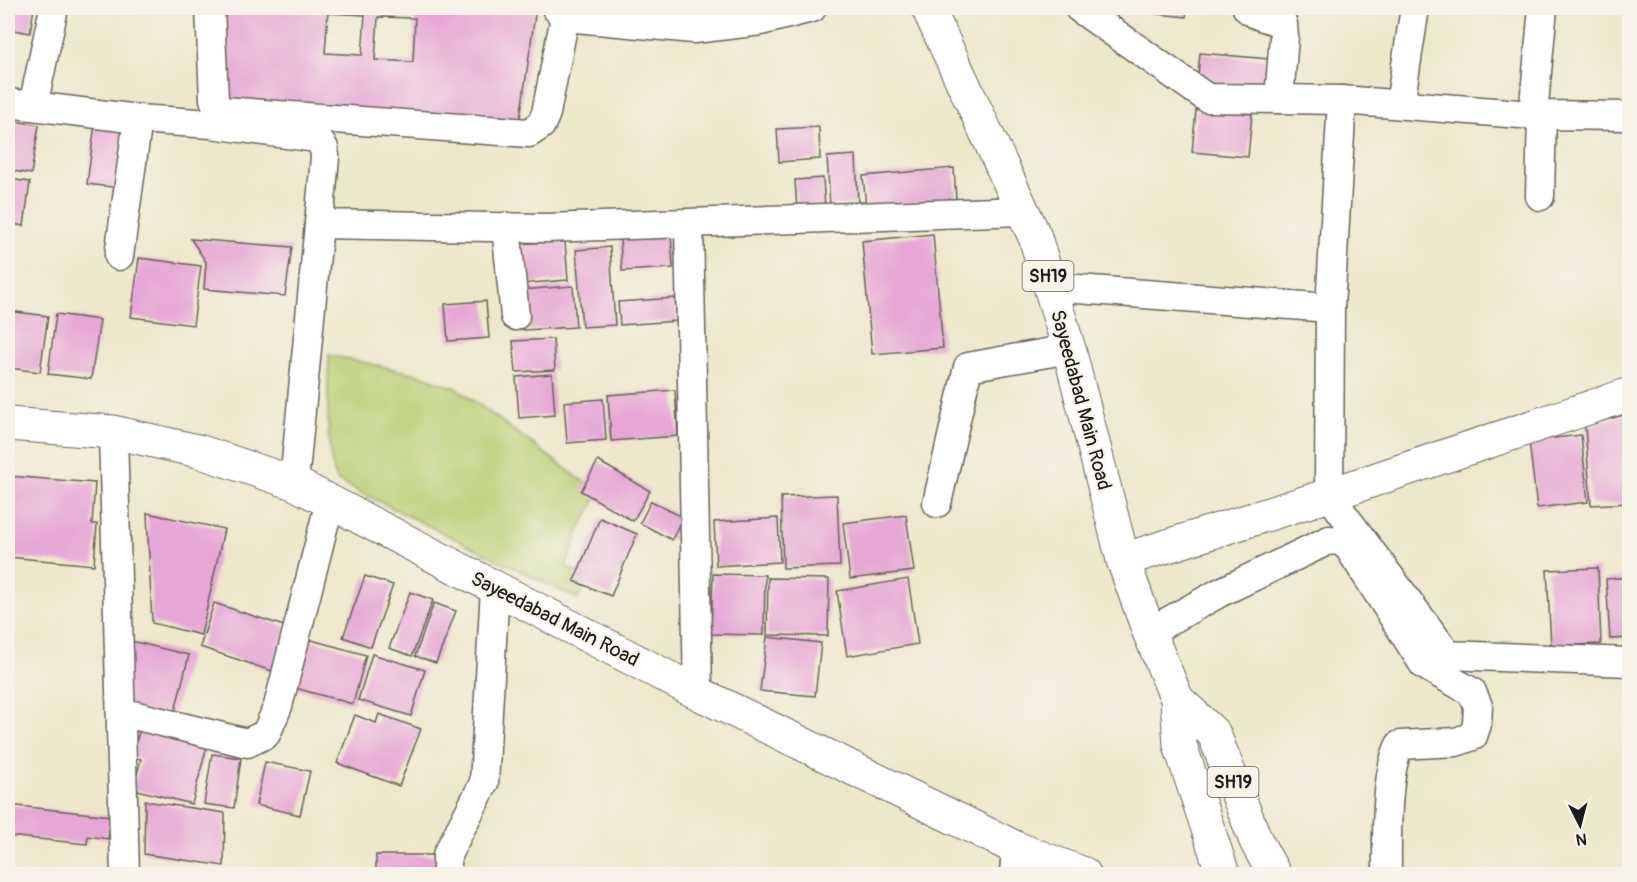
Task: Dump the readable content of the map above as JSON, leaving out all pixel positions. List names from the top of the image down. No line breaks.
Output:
{"streets":{"main road":["SH19","Sayeedabad Main Road"]},"north":"bottom"}
